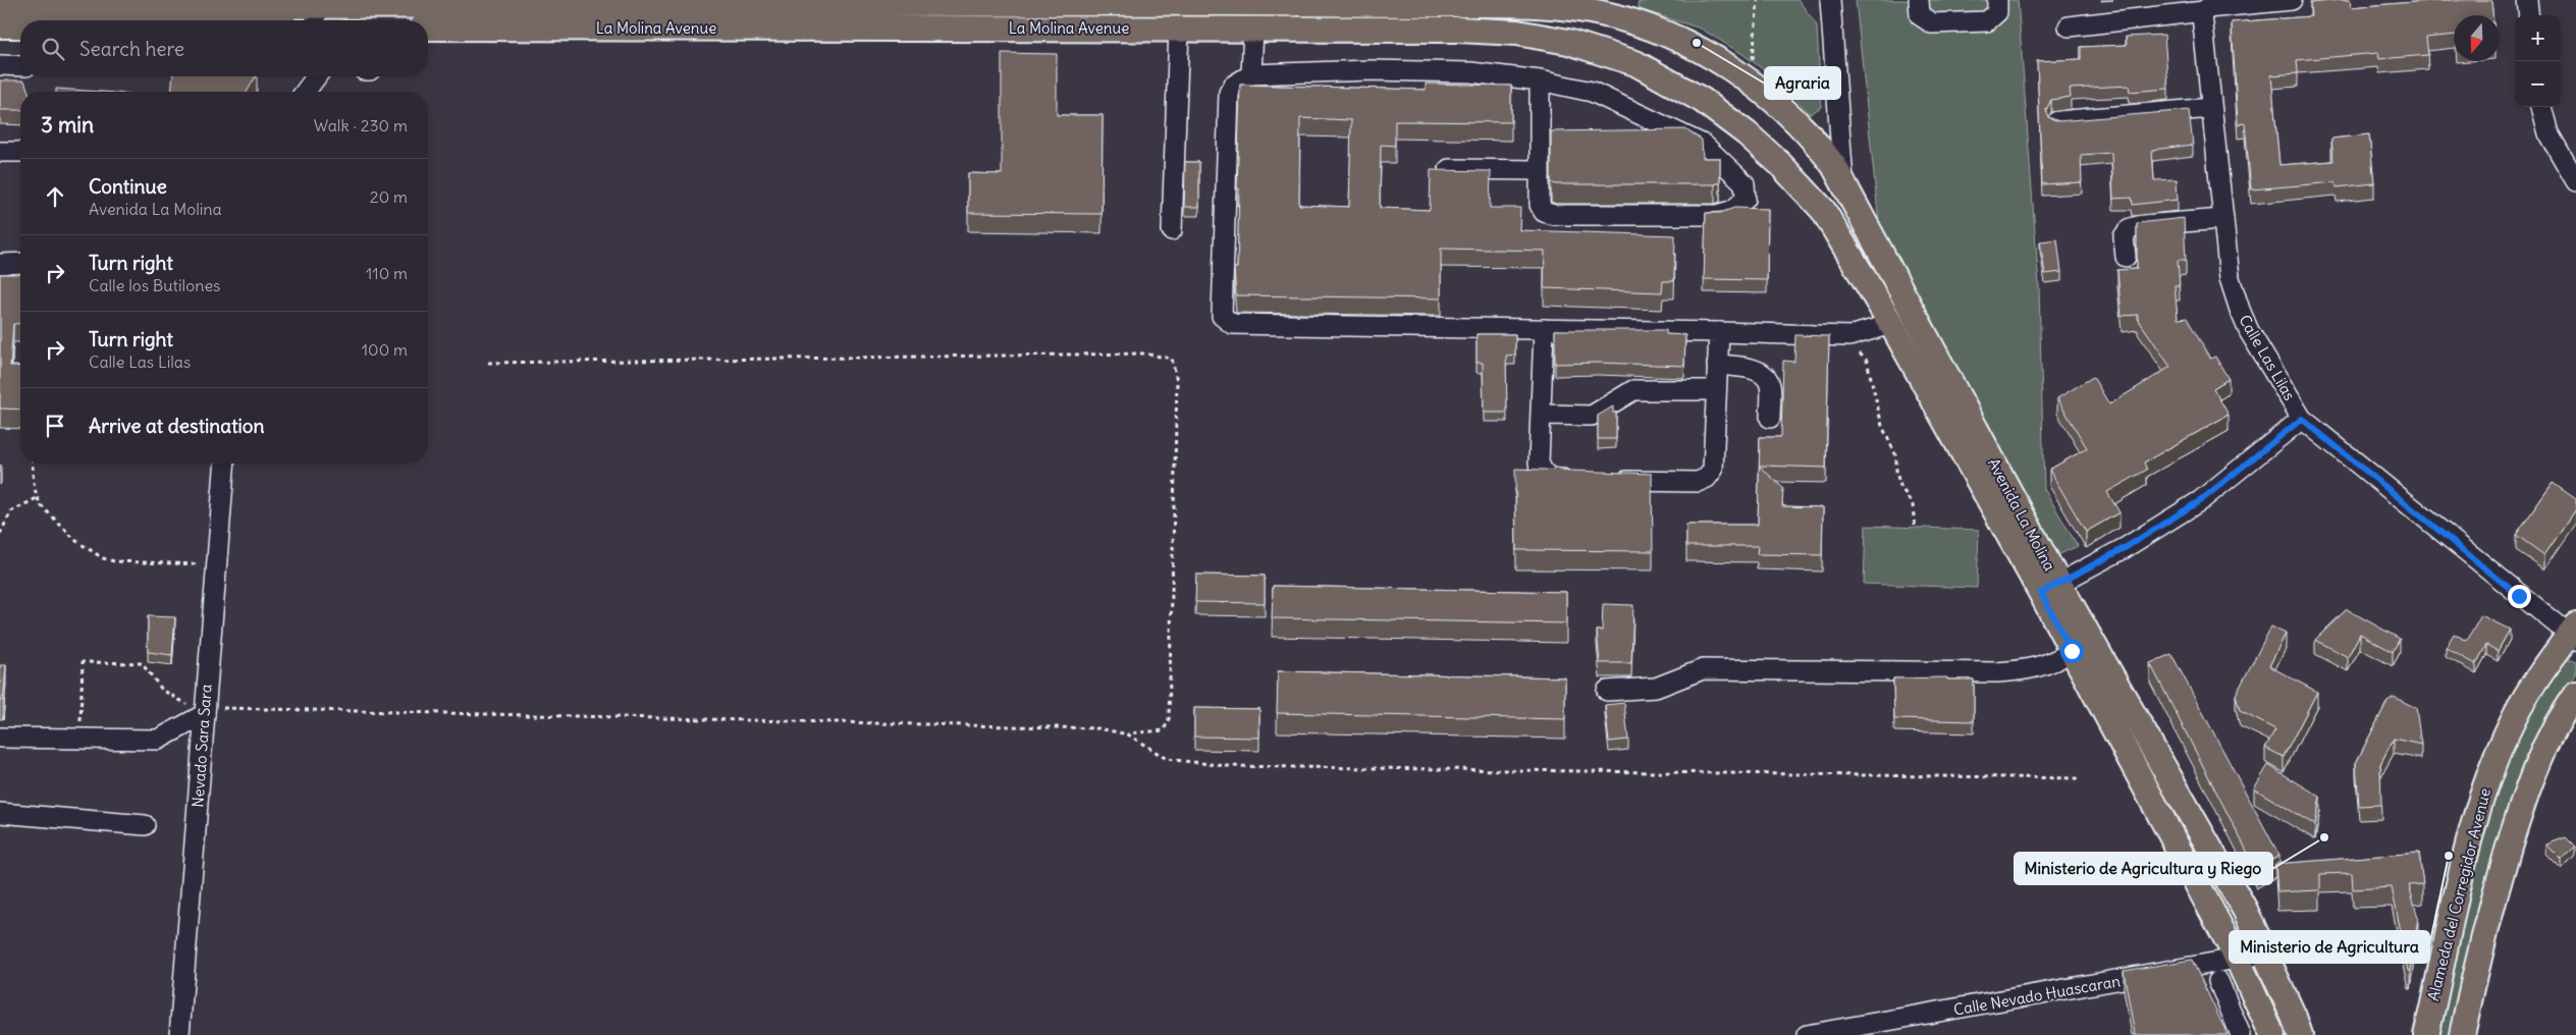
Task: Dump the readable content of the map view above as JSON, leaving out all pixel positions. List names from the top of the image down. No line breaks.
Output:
{"streets":{"main road":["La Molina Avenue","Avenida La Molina","Alameda del Corregidor Avenue"],"street":["Calle Las Lilas","Nevado Sara Sara","Calle Nevado Huascaran"]},"crossings":[["La Molina Avenue","Avenida La Molina"],["Calle Las Lilas","Alameda del Corregidor Avenue"],["Avenida La Molina","Calle Nevado Huascaran"]],"places":["Agraria","Ministerio de Agricultura y Riego","Ministerio de Agricultura"],"north":"bottom","page":{"map_buttons":["+","−"],"search":"Search here","heading":["3 min","Walk · 230 m"],"list":[["Continue","Avenida La Molina","20 m"],["Turn right","Calle los Butilones","110 m"],["Turn right","Calle Las Lilas","100 m"],"Arrive at destination"]}}
